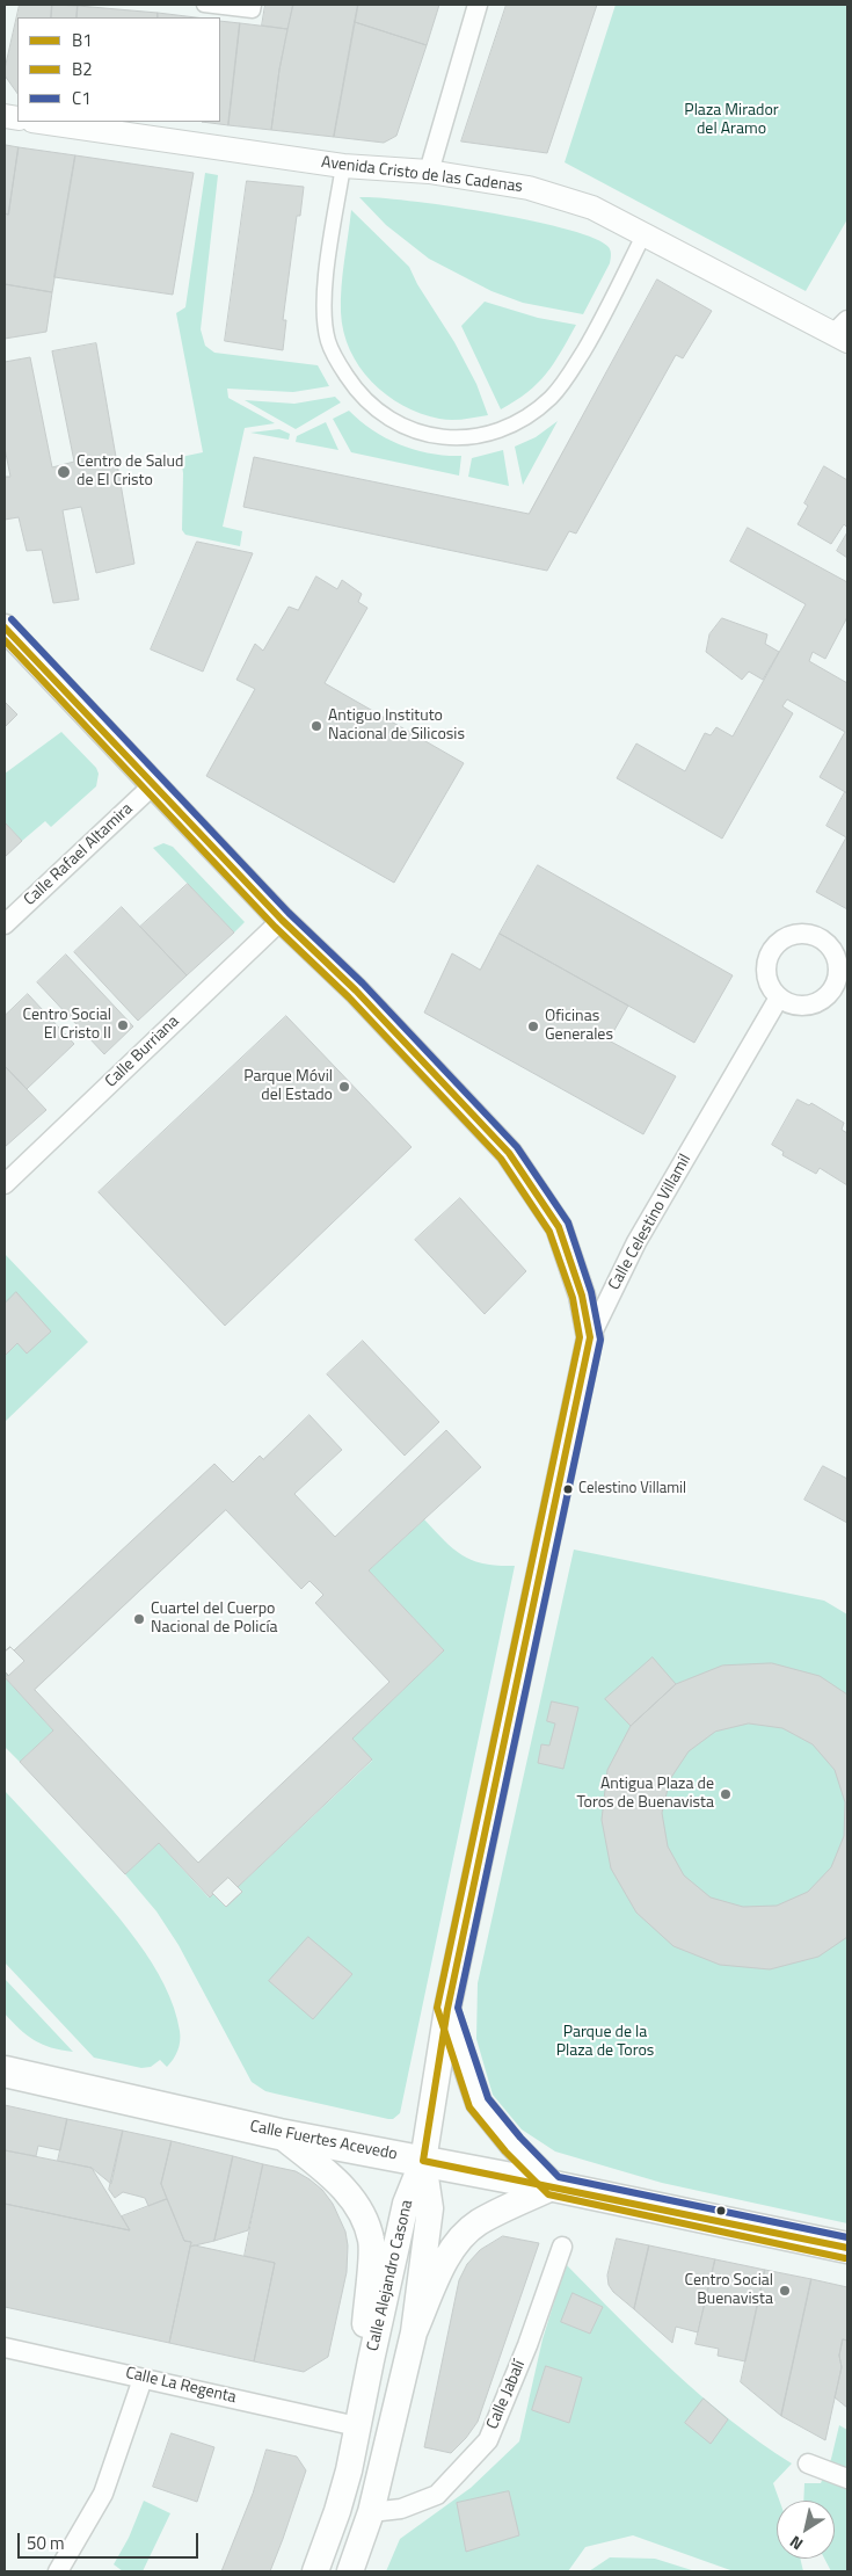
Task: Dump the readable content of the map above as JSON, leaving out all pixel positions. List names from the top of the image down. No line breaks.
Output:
{"streets":{"highway":["Calle Fuertes Acevedo"],"main road":["Calle Celestino Villamil","Calle Alejandro Casona"],"street":["Avenida Cristo de las Cadenas","Calle Rafael Altamira","Calle Burriana","Calle La Regenta","Calle Jabalí"]},"crossings":[["Calle Celestino Villamil","Calle Fuertes Acevedo"],["Calle Celestino Villamil","Calle Alejandro Casona"],["Calle Fuertes Acevedo","Calle Alejandro Casona"],["Calle Alejandro Casona","Calle La Regenta"],["Calle Alejandro Casona","Calle Jabalí"]],"parks":["Plaza Mirador del Aramo","Parque de la Plaza de Toros"],"places":["Centro de Salud de El Cristo","Antiguo Instituto Nacional de Silicosis","Centro Social El Cristo II","Oficinas Generales","Parque Móvil del Estado","Celestino Villamil","Cuartel del Cuerpo Nacional de Policía","Antigua Plaza de Toros de Buenavista","Centro Social Buenavista"],"lines":["transit line C1","transit line B1","transit line B2"],"legend":["B1","B2","C1"],"scale_bar":"50 m","north":"bottom left"}
